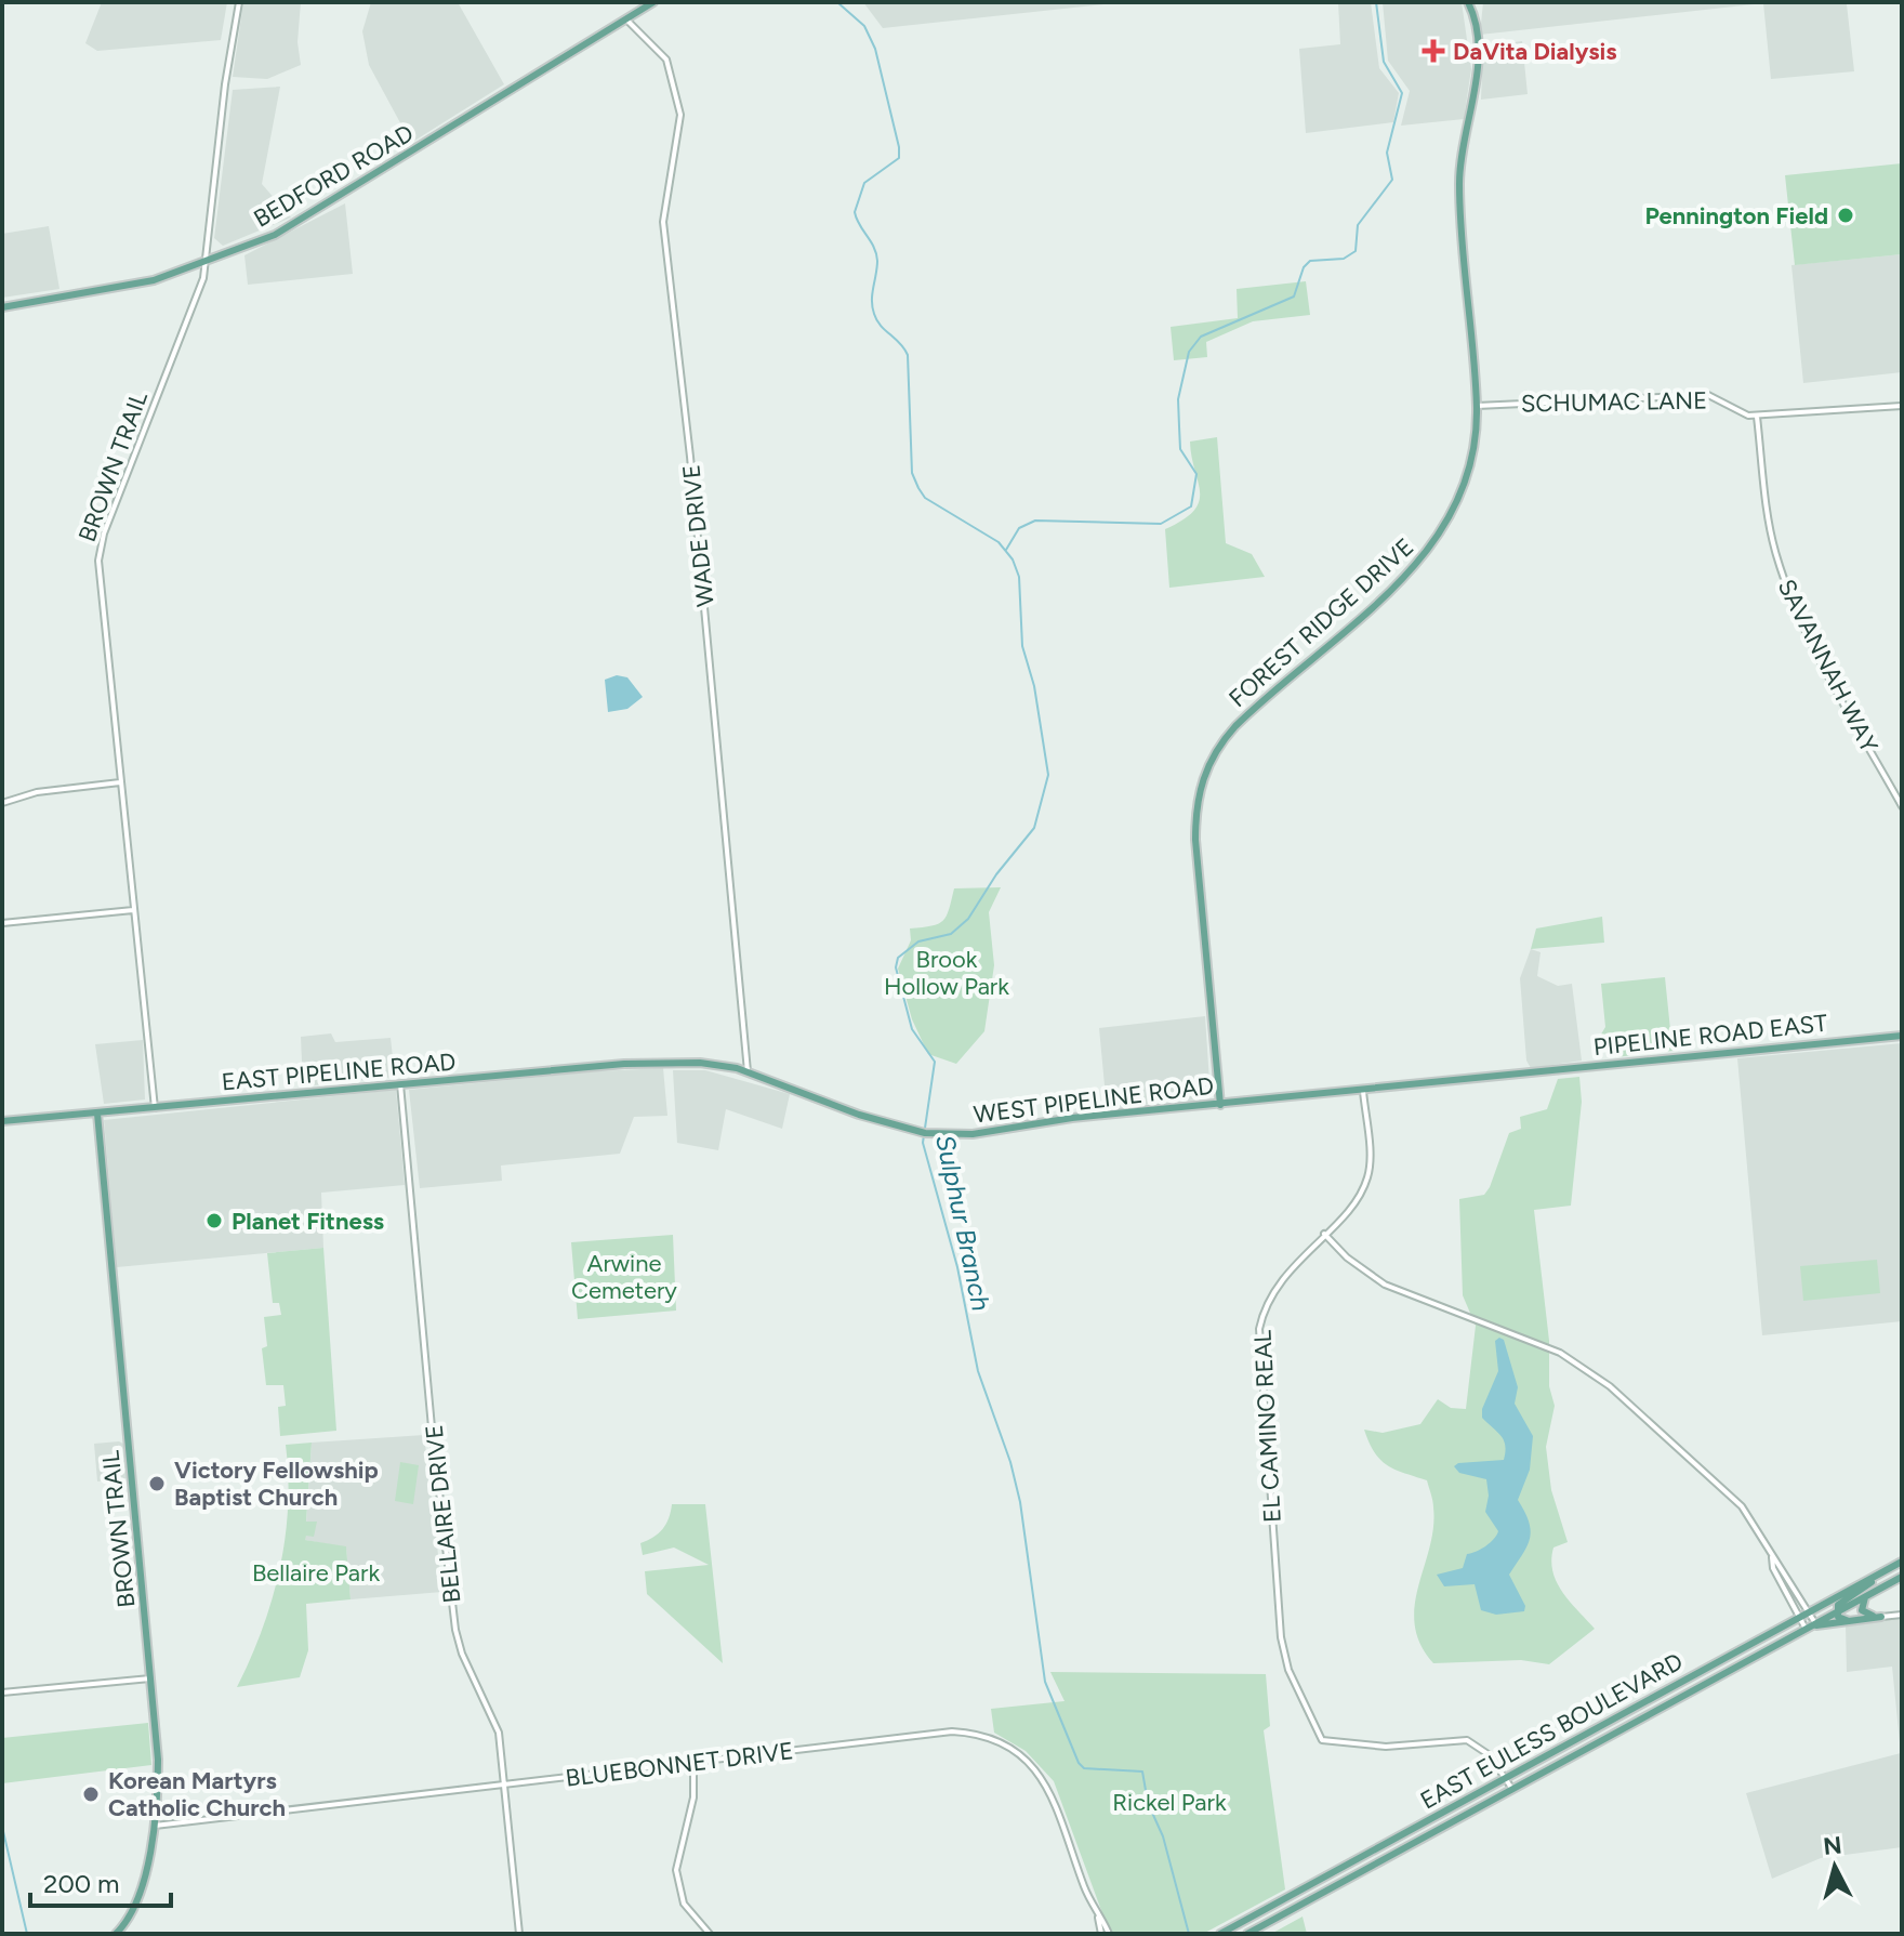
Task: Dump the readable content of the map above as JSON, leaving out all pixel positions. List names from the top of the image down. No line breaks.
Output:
{"streets":{"main road":["BEDFORD ROAD","BROWN TRAIL","FOREST RIDGE DRIVE","PIPELINE ROAD EAST","EAST PIPELINE ROAD","WEST PIPELINE ROAD","EAST EULESS BOULEVARD"],"street":["SCHUMAC LANE","WADE DRIVE","SAVANNAH WAY","EL CAMINO REAL","BELLAIRE DRIVE","BLUEBONNET DRIVE"]},"crossings":[["BEDFORD ROAD","BROWN TRAIL"],["BEDFORD ROAD","WADE DRIVE"],["SCHUMAC LANE","FOREST RIDGE DRIVE"],["SCHUMAC LANE","SAVANNAH WAY"],["BROWN TRAIL","EAST PIPELINE ROAD"],["BROWN TRAIL","BLUEBONNET DRIVE"],["WADE DRIVE","WEST PIPELINE ROAD"],["FOREST RIDGE DRIVE","WEST PIPELINE ROAD"],["PIPELINE ROAD EAST","WEST PIPELINE ROAD"],["EAST PIPELINE ROAD","WEST PIPELINE ROAD"],["EAST PIPELINE ROAD","BELLAIRE DRIVE"],["WEST PIPELINE ROAD","EL CAMINO REAL"],["EL CAMINO REAL","EAST EULESS BOULEVARD"],["BELLAIRE DRIVE","BLUEBONNET DRIVE"]],"water":["Sulphur Branch"],"parks":["Brook Hollow Park","Arwine Cemetery","Bellaire Park","Rickel Park"],"places":{"health":["DaVita Dialysis"],"other":["Pennington Field","Planet Fitness","Victory Fellowship Baptist Church","Korean Martyrs Catholic Church"]},"scale_bar":"200 m","north":"top"}
